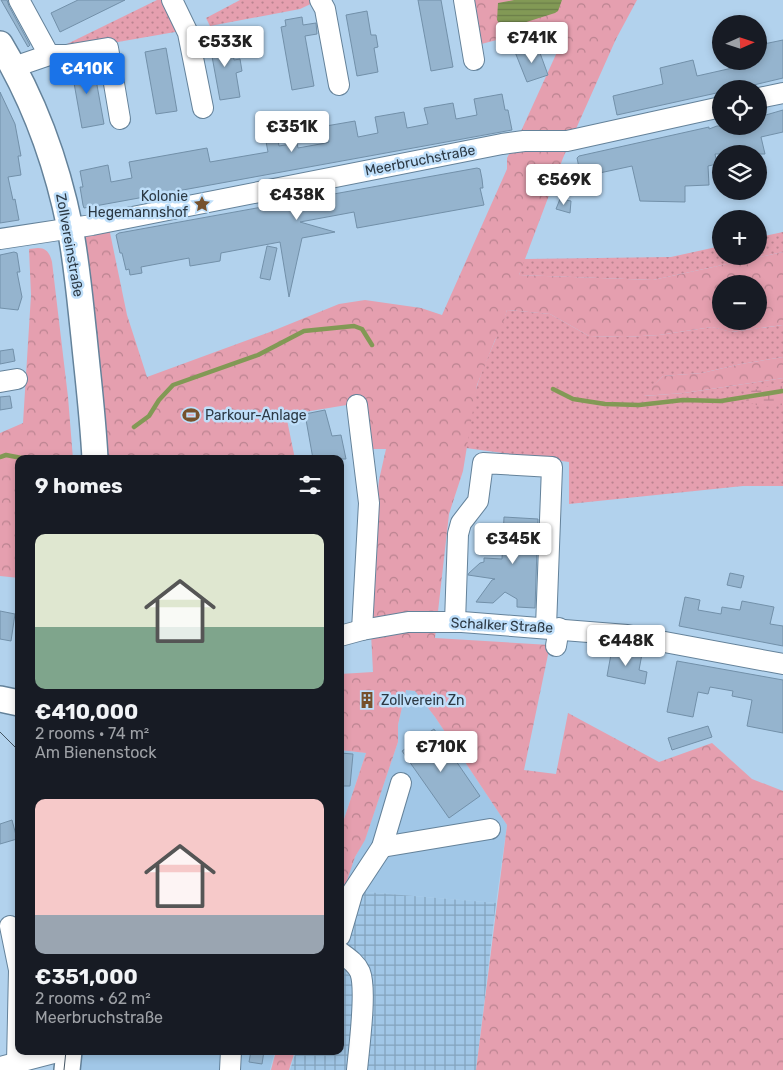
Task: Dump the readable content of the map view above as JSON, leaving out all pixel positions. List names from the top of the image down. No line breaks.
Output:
{"streets":{"main road":["Zollvereinstraße"],"street":["Meerbruchstraße","Schalker Straße"]},"crossings":[["Meerbruchstraße","Zollvereinstraße"]],"places":{"place":["Kolonie Hegemannshof"],"sports":["Parkour-Anlage"],"building":["Zollverein Zn"]},"north":"right","page":{"map_buttons":["+","−"],"price":["€741K","€533K","€410K","€351K","€569K","€438K","€345K","€448K","€710K"],"heading":"9 homes","list":[{"name":"€410,000","note":"2 rooms · 74 m² · Am Bienenstock"},{"name":"€351,000","note":"2 rooms · 62 m² · Meerbruchstraße"}]}}
